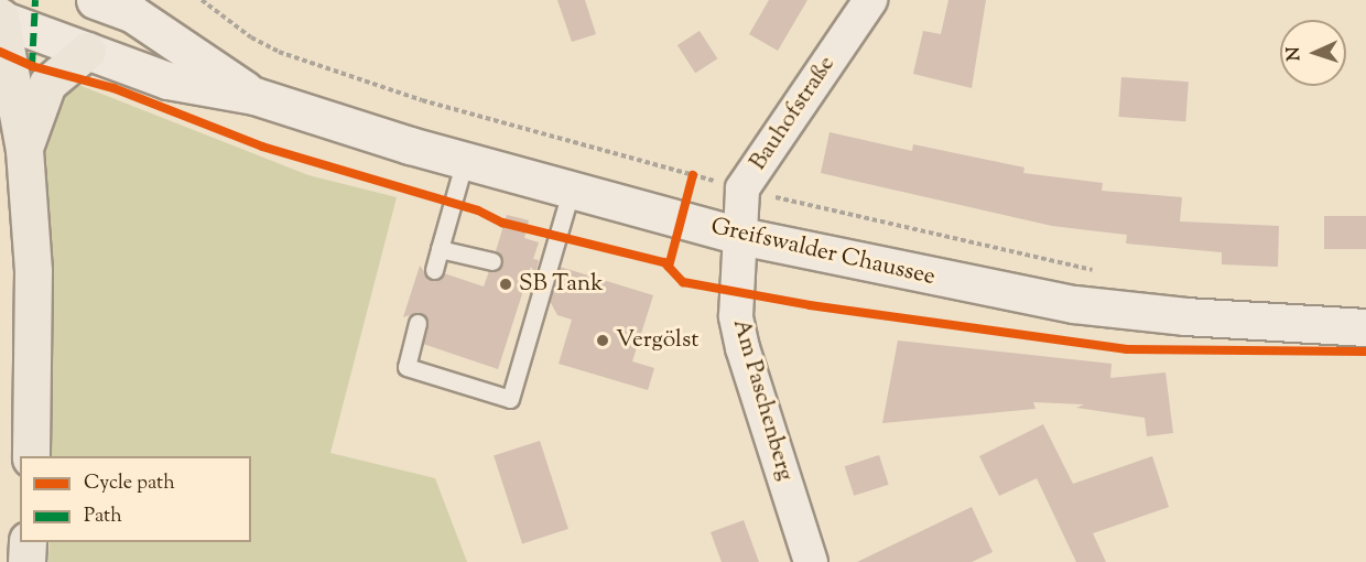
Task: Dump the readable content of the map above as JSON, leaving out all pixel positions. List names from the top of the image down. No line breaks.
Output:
{"streets":{"main road":["Greifswalder Chaussee"],"street":["Bauhofstraße","Am Paschenberg"]},"crossings":[["Bauhofstraße","Greifswalder Chaussee"],["Bauhofstraße","Am Paschenberg"],["Greifswalder Chaussee","Am Paschenberg"]],"places":["SB Tank","Vergölst"],"legend":["Cycle path","Path"],"north":"left"}
